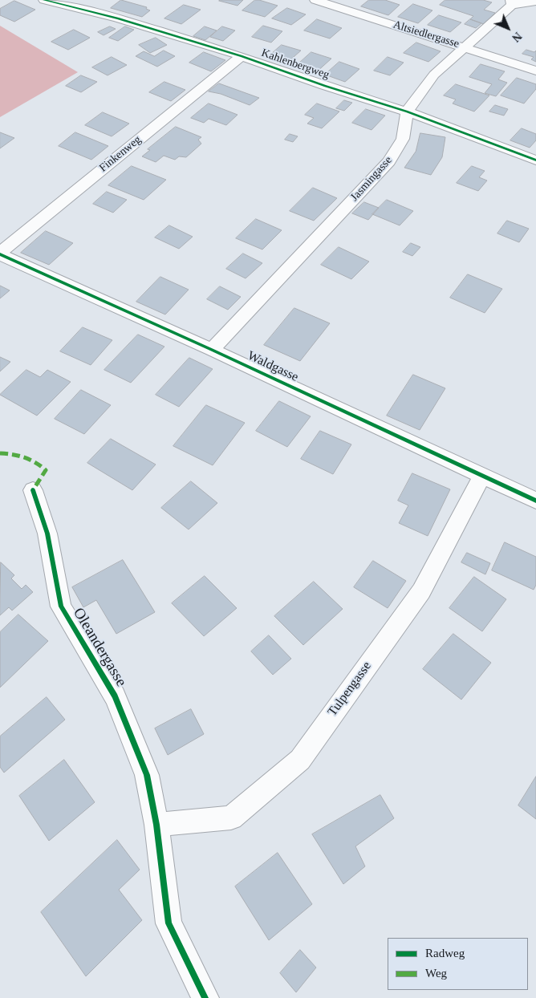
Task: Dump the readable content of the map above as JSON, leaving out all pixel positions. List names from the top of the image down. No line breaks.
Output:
{"streets":{"street":["Altsiedlergasse","Kahlenbergweg","Finkenweg","Jasmingasse","Waldgasse","Oleandergasse","Tulpengasse"]},"crossings":[["Altsiedlergasse","Jasmingasse"],["Kahlenbergweg","Finkenweg"],["Kahlenbergweg","Jasmingasse"],["Finkenweg","Waldgasse"],["Jasmingasse","Waldgasse"],["Waldgasse","Tulpengasse"],["Oleandergasse","Tulpengasse"]],"legend":["Radweg","Weg"],"north":"bottom right"}
